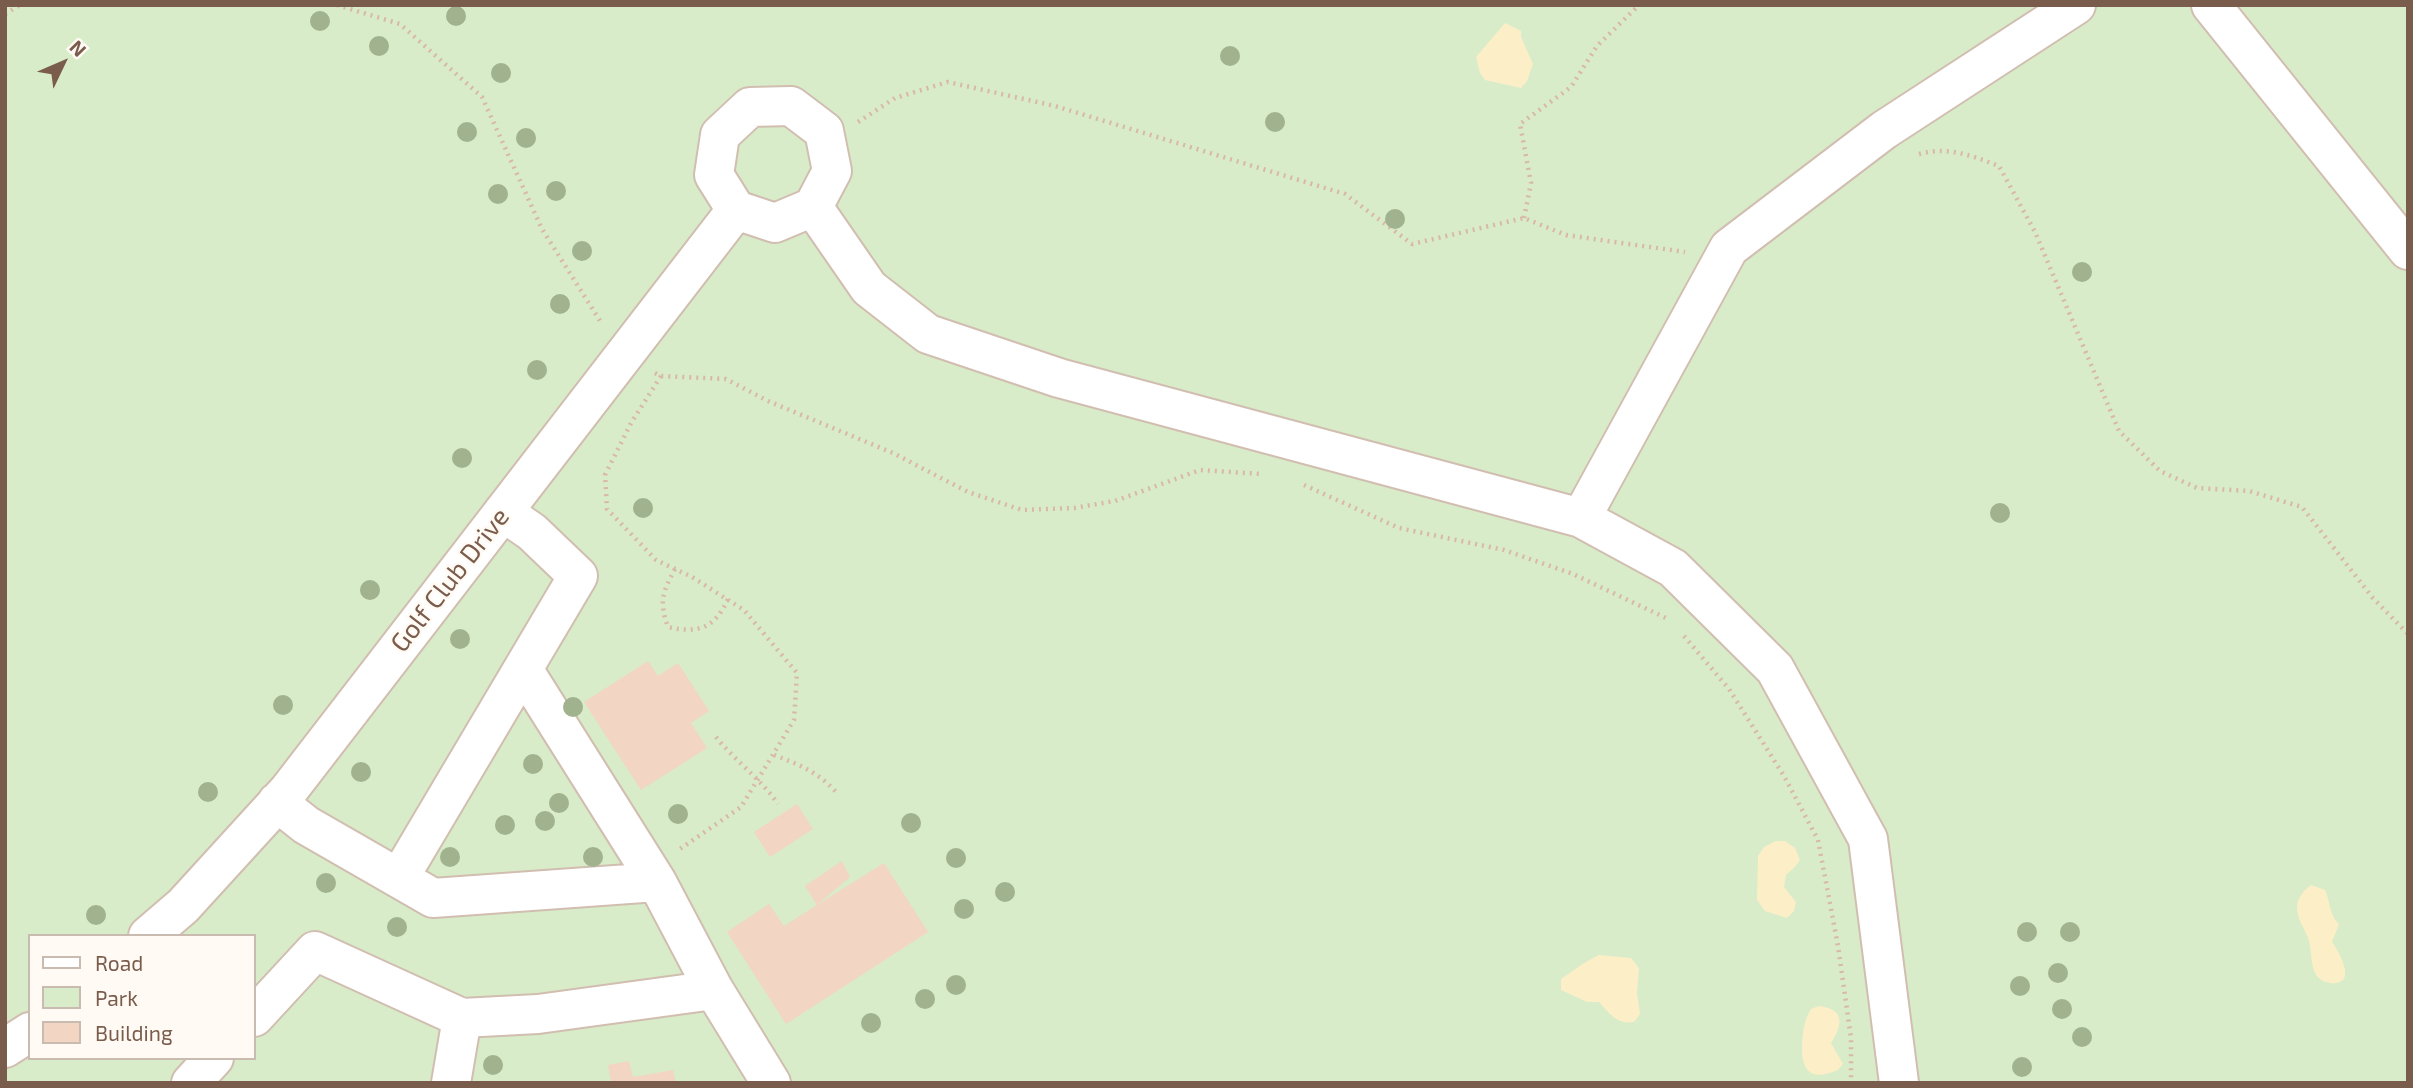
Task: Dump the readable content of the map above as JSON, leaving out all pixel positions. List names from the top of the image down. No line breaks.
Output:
{"streets":{"street":["Golf Club Drive"]},"legend":["Road","Park","Building"],"north":"top right"}
